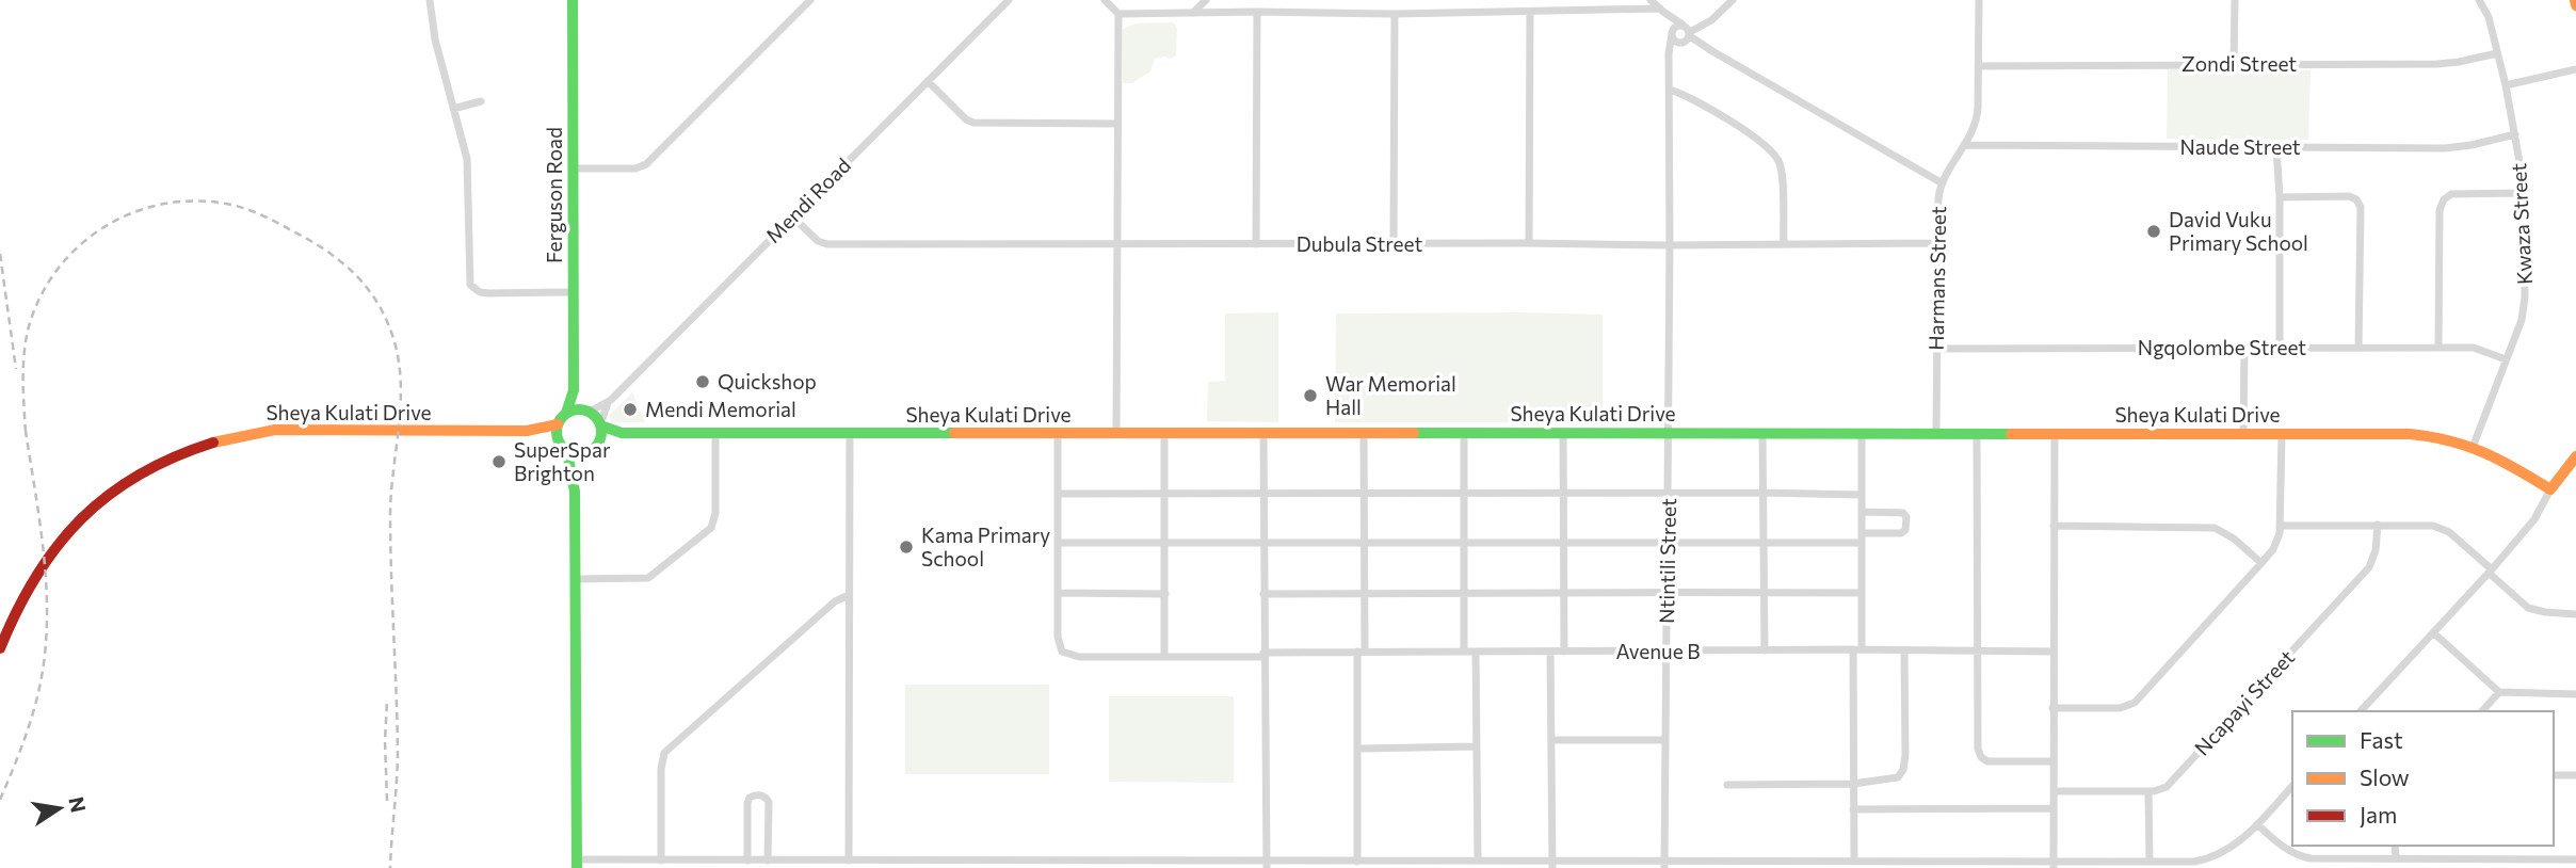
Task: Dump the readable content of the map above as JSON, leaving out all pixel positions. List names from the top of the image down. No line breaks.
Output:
{"streets":{"street":["Zondi Street","Naude Street","Ferguson Road","Mendi Road","Kwaza Street","Dubula Street","Harmans Street","Ngqolombe Street","Sheya Kulati Drive","Ntintili Street","Avenue B","Ncapayi Street"]},"crossings":[["Zondi Street","Kwaza Street"],["Zondi Street","Harmans Street"],["Naude Street","Kwaza Street"],["Naude Street","Harmans Street"],["Ferguson Road","Mendi Road"],["Ferguson Road","Sheya Kulati Drive"],["Mendi Road","Dubula Street"],["Mendi Road","Sheya Kulati Drive"],["Kwaza Street","Ngqolombe Street"],["Kwaza Street","Sheya Kulati Drive"],["Dubula Street","Harmans Street"],["Dubula Street","Ntintili Street"],["Harmans Street","Ngqolombe Street"],["Harmans Street","Sheya Kulati Drive"],["Sheya Kulati Drive","Ntintili Street"],["Ntintili Street","Avenue B"]],"places":["David Vuku Primary School","Quickshop","War Memorial Hall","Mendi Memorial","SuperSpar Brighton","Kama Primary School"],"legend":["Fast","Slow","Jam"],"north":"right"}
